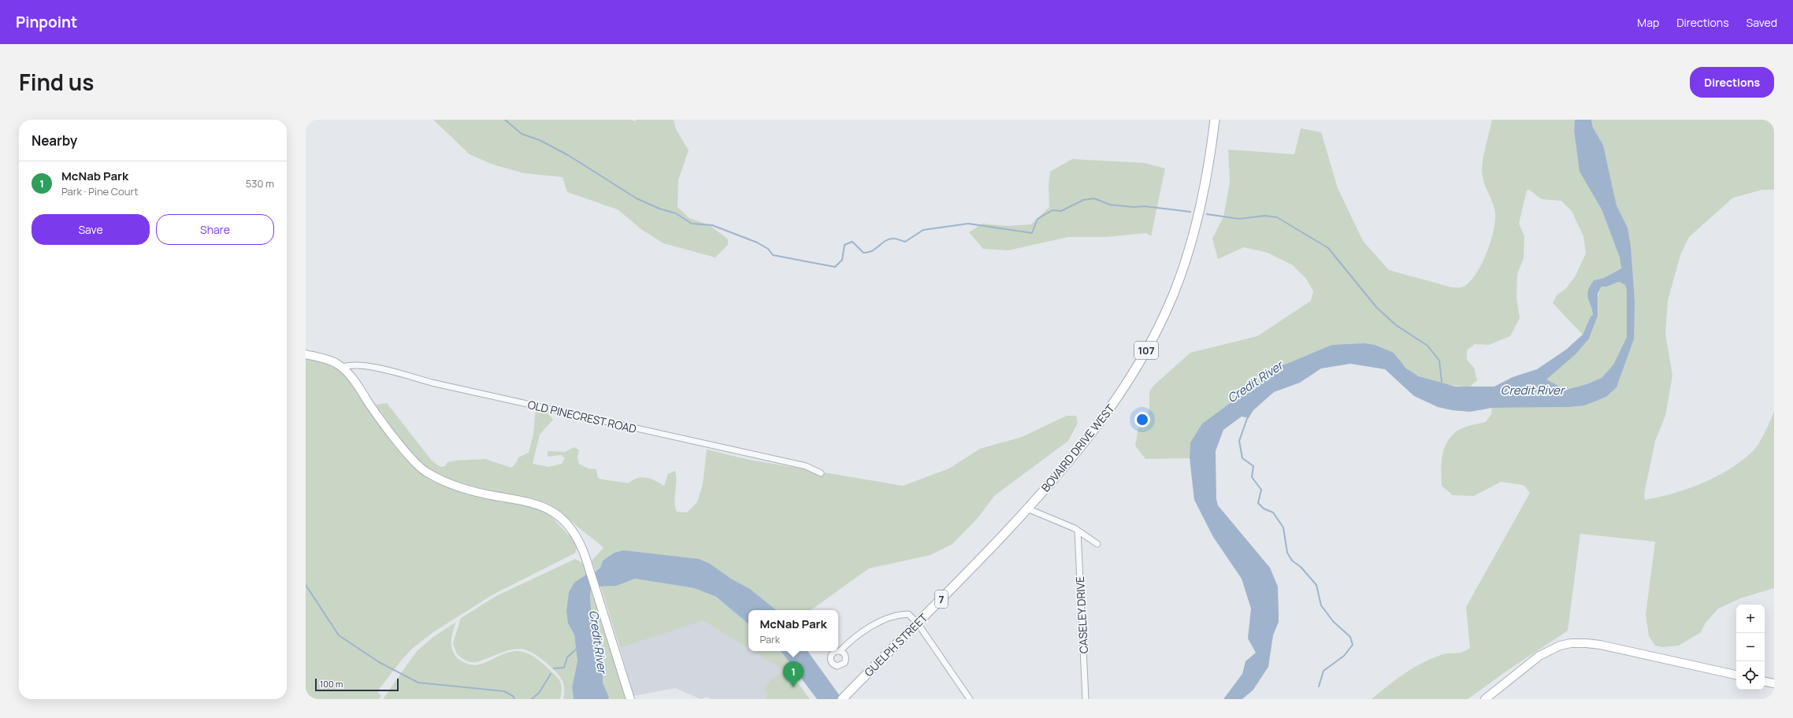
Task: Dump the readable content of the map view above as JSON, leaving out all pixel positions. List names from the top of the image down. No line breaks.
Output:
{"streets":{"main road":["107","BOVAIRD DRIVE WEST","7","GUELPH STREET"],"street":["OLD PINECREST ROAD","CASELEY DRIVE"]},"crossings":[["BOVAIRD DRIVE WEST","GUELPH STREET"]],"water":["Credit River"],"scale_bar":"100 m","page":{"header":"Pinpoint","nav":["Map","Directions","Saved"],"title":"Find us","buttons":["Directions",["Save","Share"]],"heading":"Nearby","list":[{"mark":"1","name":"McNab Park","note":"Park · Pine Court","value":"530 m"}],"map_buttons":["+","−"],"popup":["McNab Park","Park"],"pins":"1","scale":"100 m"}}
